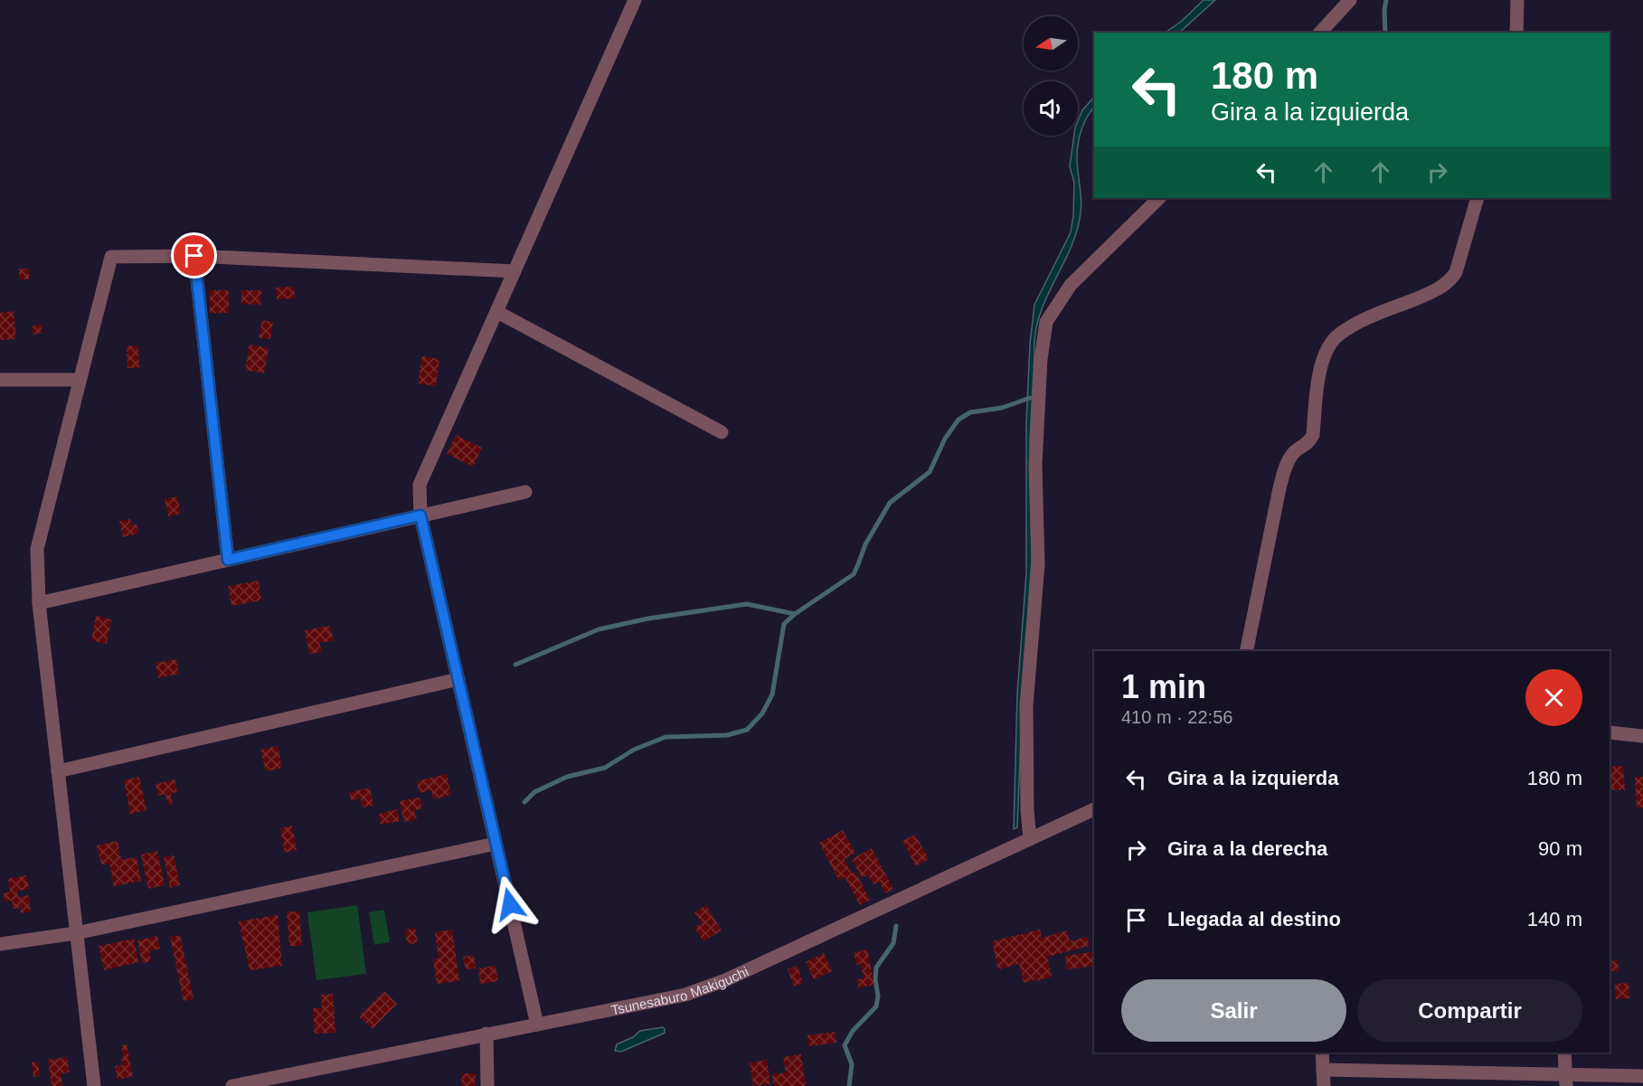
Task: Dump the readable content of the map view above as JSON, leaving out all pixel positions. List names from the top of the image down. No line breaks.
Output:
{"streets":{"street":["Tsunesaburo Makiguchi"]},"north":"left","page":{"turn":["180 m","Gira a la izquierda"],"heading":["1 min","410 m · 22:56"],"list":[{"name":"Gira a la izquierda","value":"180 m"},{"name":"Gira a la derecha","value":"90 m"},{"name":"Llegada al destino","value":"140 m"}],"buttons":["Salir","Compartir"]}}
